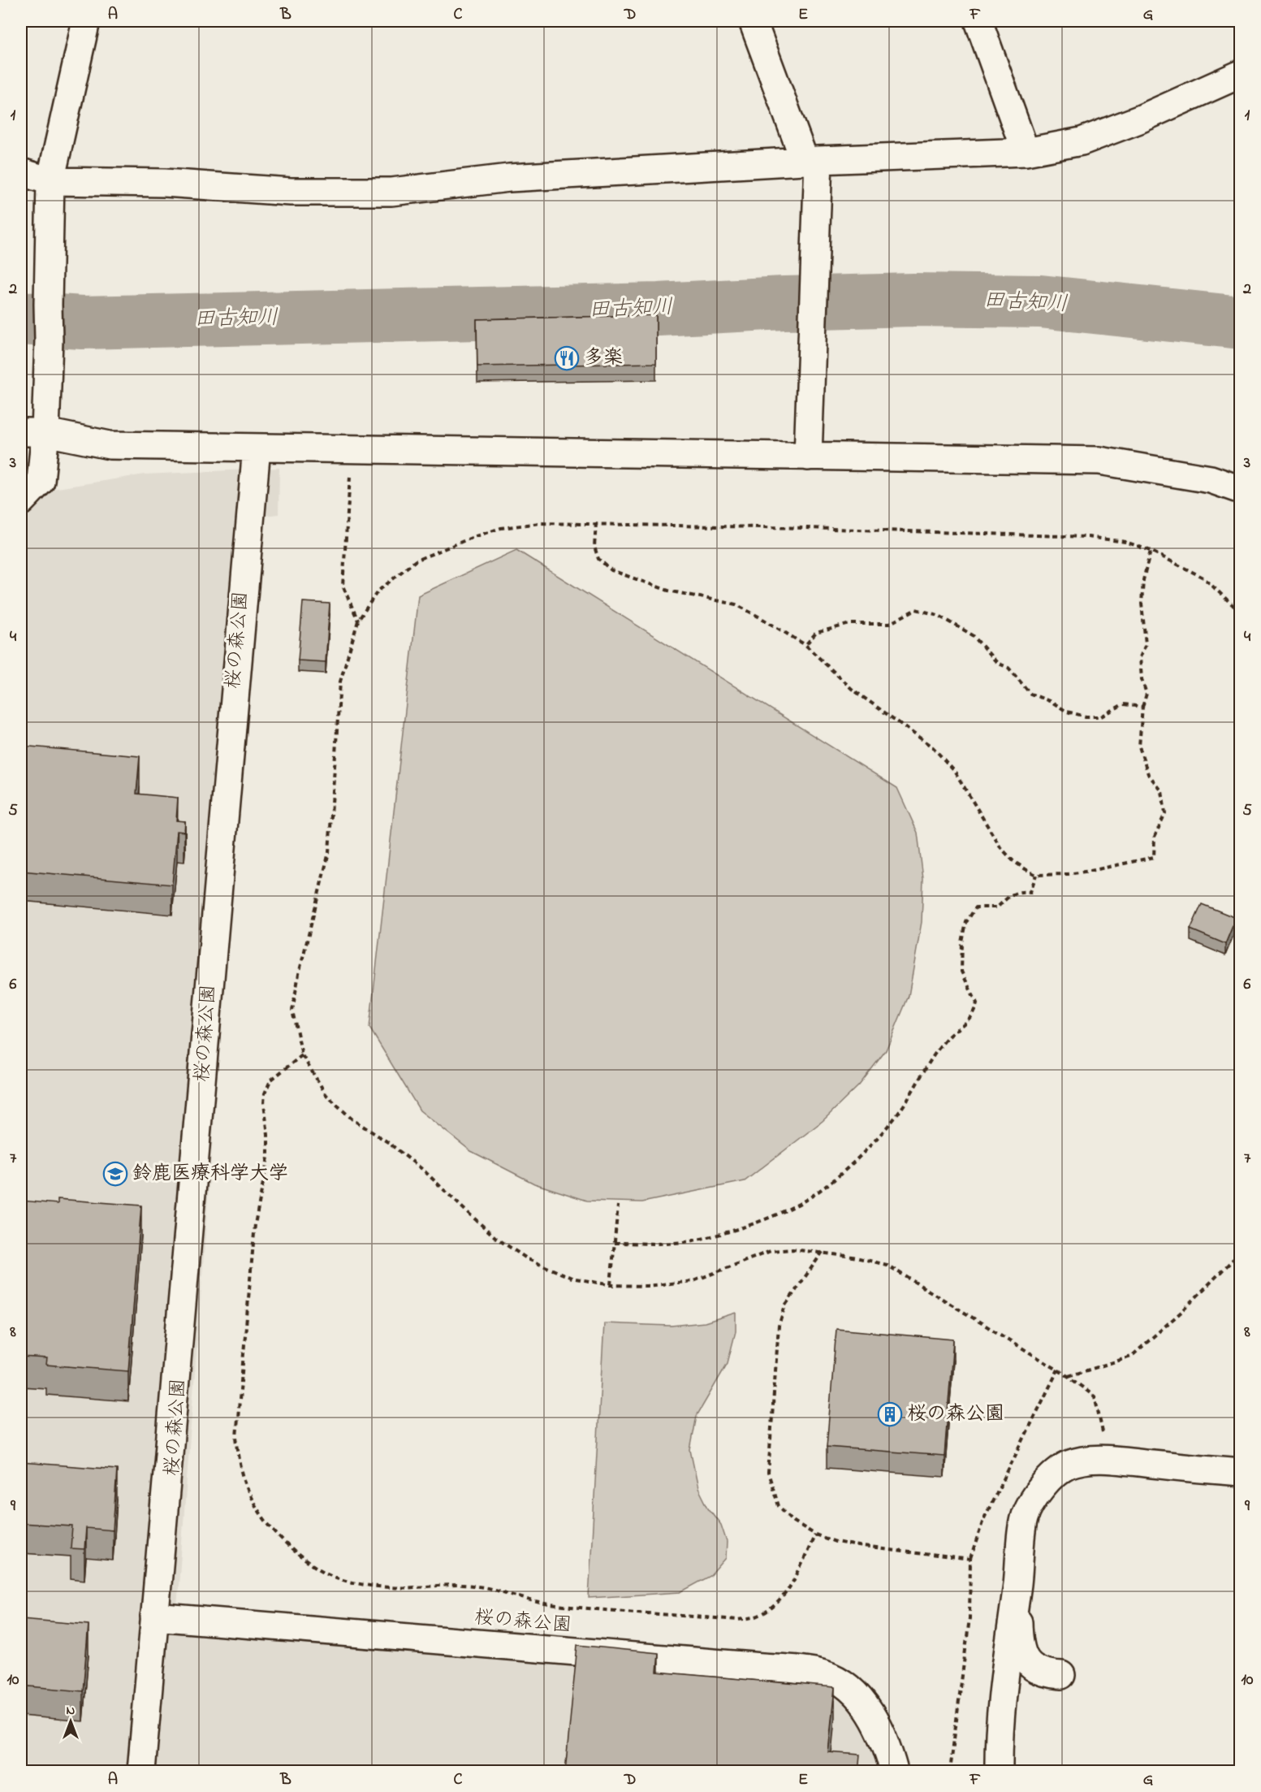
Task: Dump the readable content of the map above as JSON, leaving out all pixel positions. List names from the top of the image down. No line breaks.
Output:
{"water":["田古知川"],"places":{"restaurant":["多楽"],"school or university":["鈴鹿医療科学大学"],"building":["桜の森公園"]},"north":"top","grid":{"columns":["A","B","C","D","E","F","G"],"rows":["1","2","3","4","5","6","7","8","9","10"]}}
